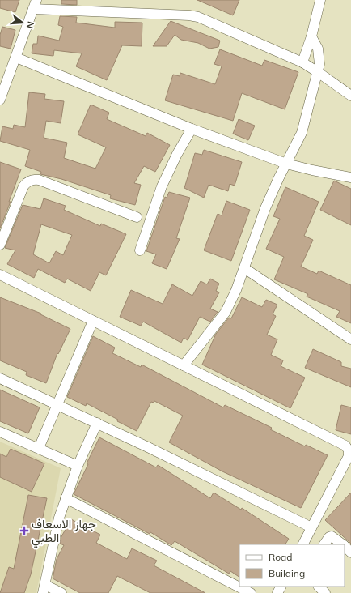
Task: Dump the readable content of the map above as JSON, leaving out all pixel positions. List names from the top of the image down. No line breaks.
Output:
{"places":{"health":["جهاز الاسعاف الطبي"]},"legend":["Road","Building"],"north":"right"}
